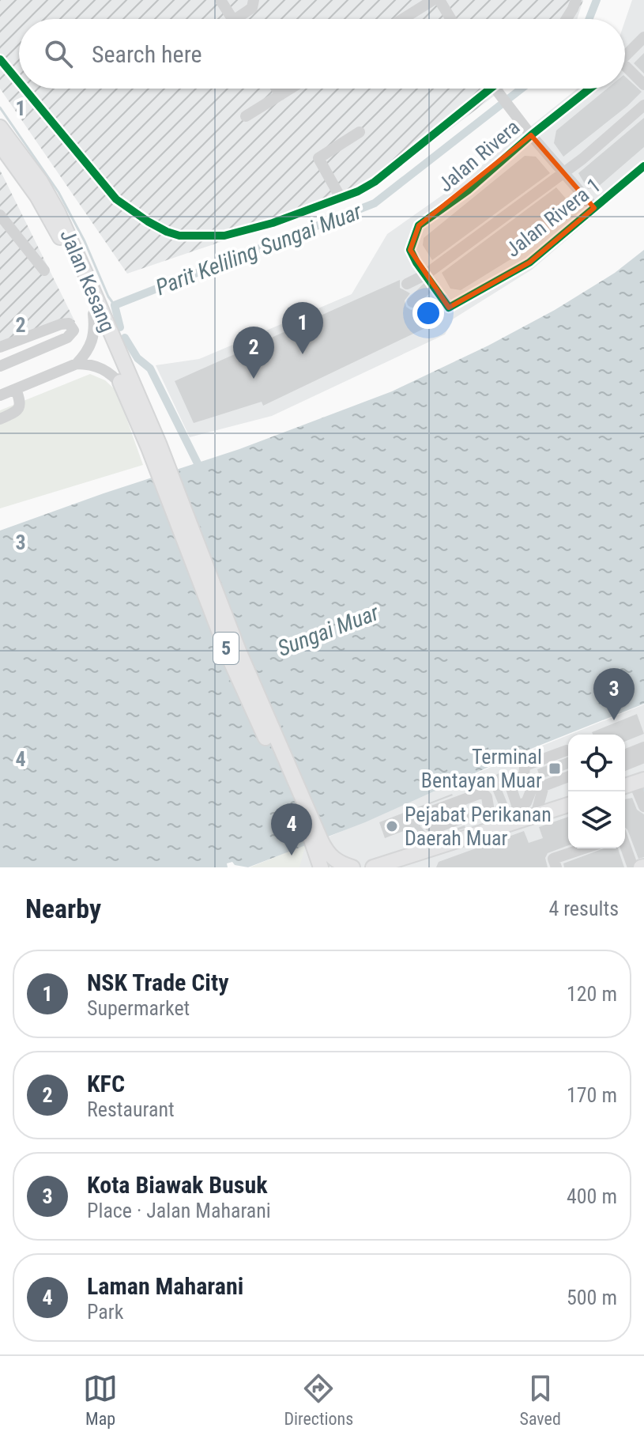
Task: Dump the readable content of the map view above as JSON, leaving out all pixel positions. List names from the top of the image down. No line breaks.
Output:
{"streets":{"main road":["Jalan Kesang","5"],"street":["Jalan Rivera","Jalan Rivera 1"]},"crossings":[["Jalan Rivera","Jalan Rivera 1"],["Jalan Kesang","5"]],"water":["Parit Keliling Sungai Muar","Sungai Muar"],"places":{"transit":["Terminal Bentayan Muar"],"other":["Pejabat Perikanan Daerah Muar"]},"page":{"search":"Search here","pins":["1","2","3","4"],"heading":["Nearby","4 results"],"list":[{"mark":"1","name":"NSK Trade City","note":"Supermarket","value":"120 m"},{"mark":"2","name":"KFC","note":"Restaurant","value":"170 m"},{"mark":"3","name":"Kota Biawak Busuk","note":"Place · Jalan Maharani","value":"400 m"},{"mark":"4","name":"Laman Maharani","note":"Park","value":"500 m"}],"nav":["Map","Directions","Saved"]},"grid":{"rows":["1","2","3","4"]}}
